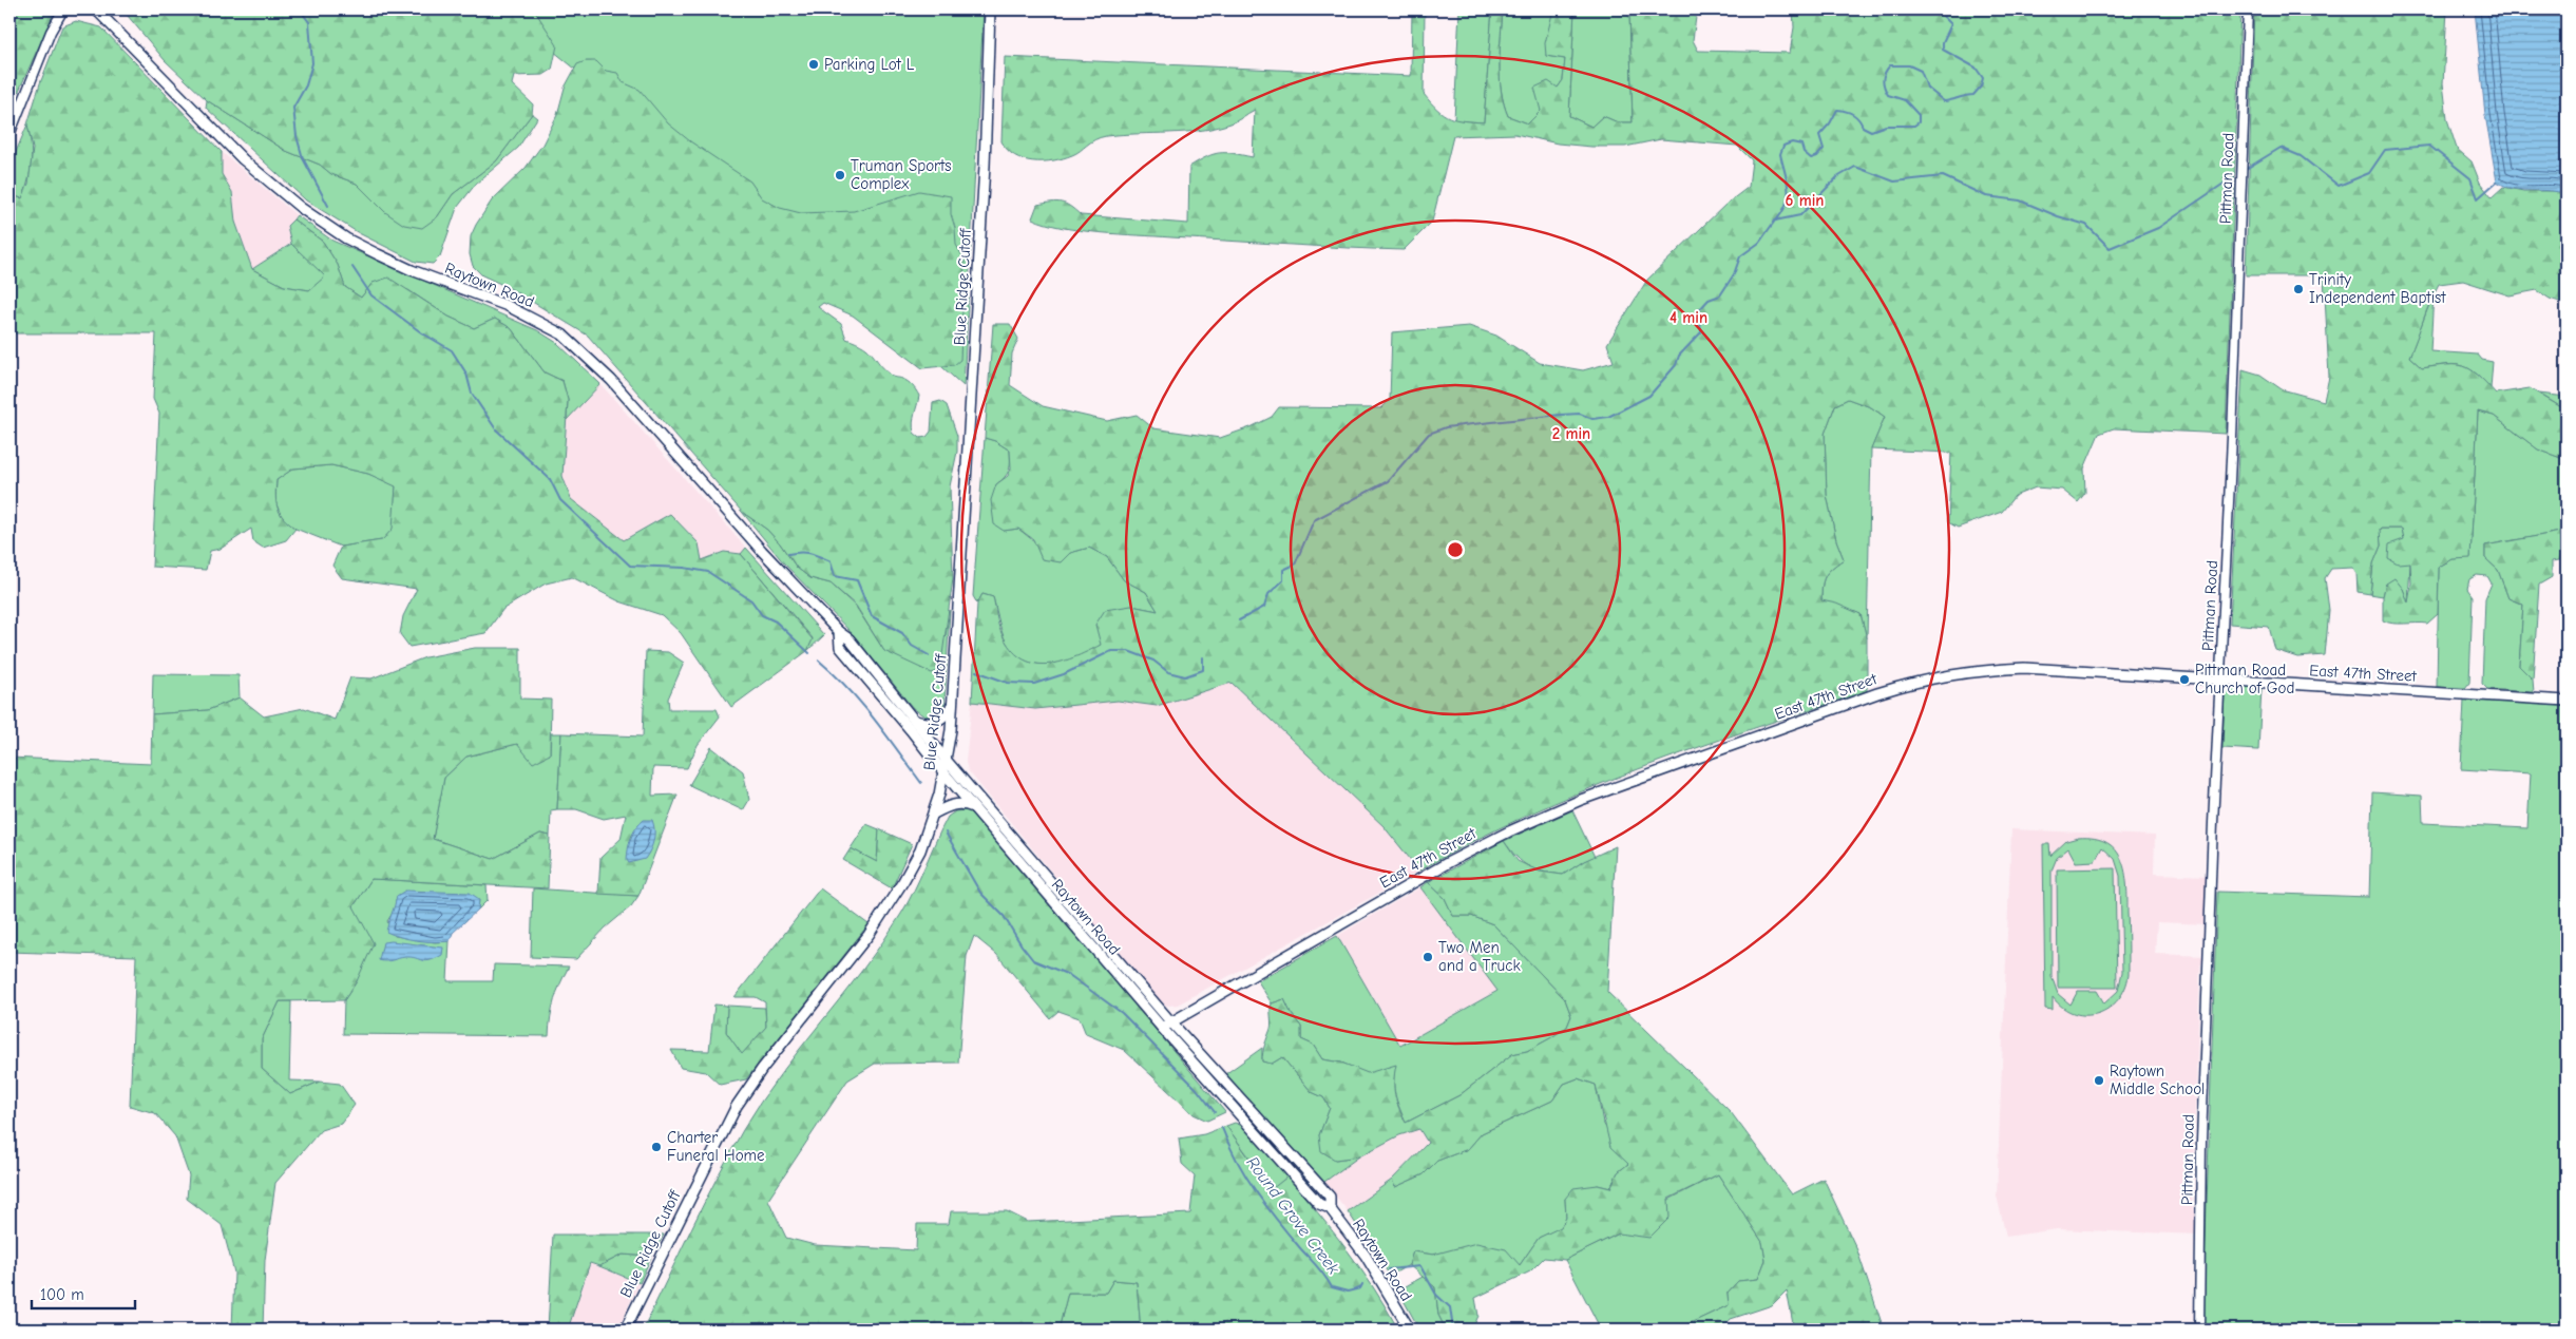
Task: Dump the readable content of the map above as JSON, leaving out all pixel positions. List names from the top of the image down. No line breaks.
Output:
{"streets":{"main road":["Raytown Road","Blue Ridge Cutoff","East 47th Street"],"street":["Pittman Road"]},"crossings":[["Pittman Road","East 47th Street"],["Raytown Road","Blue Ridge Cutoff"],["Raytown Road","East 47th Street"]],"water":["Round Grove Creek"],"places":["Parking Lot L","Truman Sports Complex","Trinity Independent Baptist","Pittman Road Church of God","Two Men and a Truck","Raytown Middle School","Charter Funeral Home"],"scale_bar":"100 m","rings":["6 min","4 min","2 min"]}
